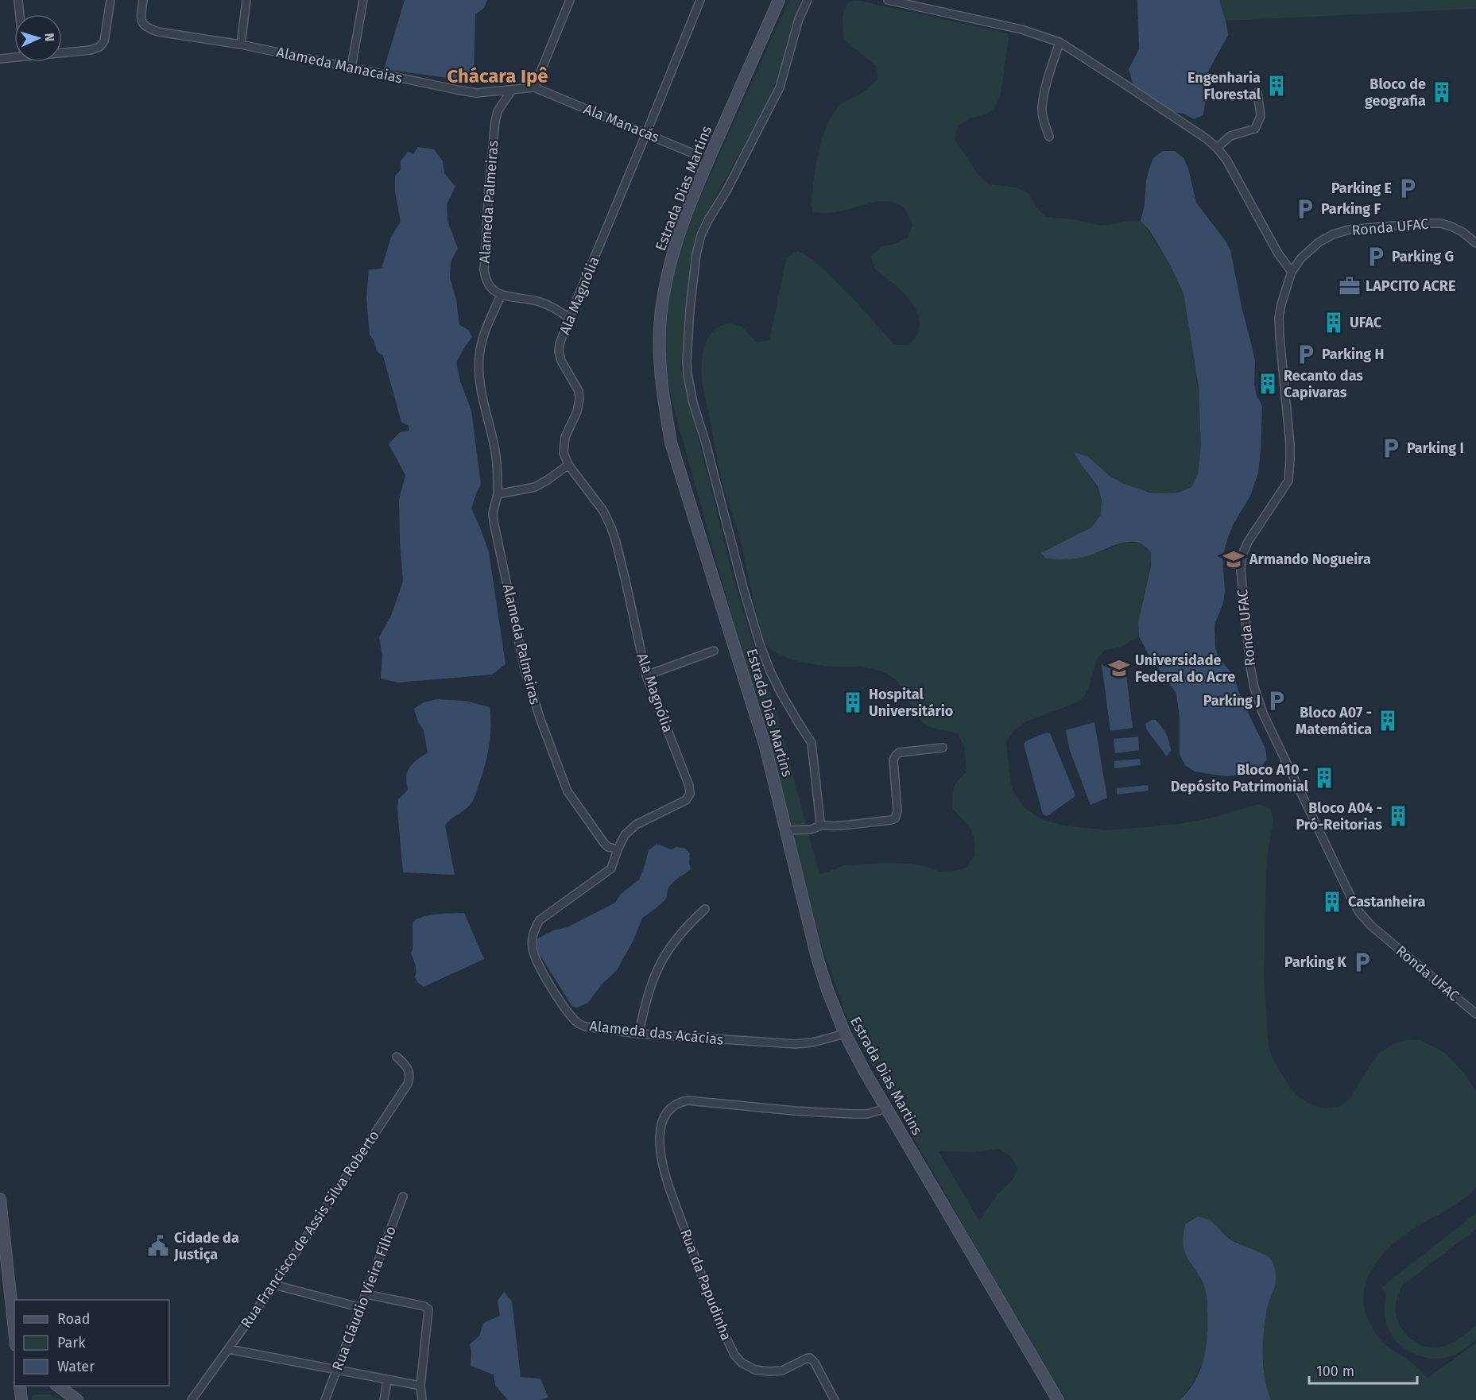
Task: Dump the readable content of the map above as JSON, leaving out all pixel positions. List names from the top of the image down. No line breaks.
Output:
{"streets":{"street":["Alameda Manacaias","Ala Manacás","Estrada Dias Martins","Alameda Palmeiras","Ronda UFAC","Ala Magnólia","Alameda das Acácias","Rua Francisco de Assis Silva Roberto","Rua da Papudinha","Rua Cláudio Vieira Filho"]},"crossings":[["Alameda Manacaias","Ala Manacás"],["Alameda Manacaias","Alameda Palmeiras"],["Ala Manacás","Estrada Dias Martins"],["Ala Manacás","Ala Magnólia"],["Estrada Dias Martins","Alameda das Acácias"],["Estrada Dias Martins","Rua da Papudinha"],["Alameda Palmeiras","Alameda das Acácias"],["Ala Magnólia","Alameda das Acácias"]],"districts":["Chácara Ipê"],"places":{"building":["Engenharia Florestal","Bloco de geografia","UFAC","Recanto das Capivaras","Hospital Universitário","Bloco A07 - Matemática","Bloco A10 - Depósito Patrimonial","Bloco A04 - Pró-Reitorias","Castanheira"],"parking":["Parking E","Parking F","Parking G","Parking H","Parking I","Parking J","Parking K"],"office":["LAPCITO ACRE"],"school or university":["Armando Nogueira","Universidade Federal do Acre"],"public building":["Cidade da Justiça"]},"legend":["Road","Park","Water"],"scale_bar":"100 m","north":"right"}
